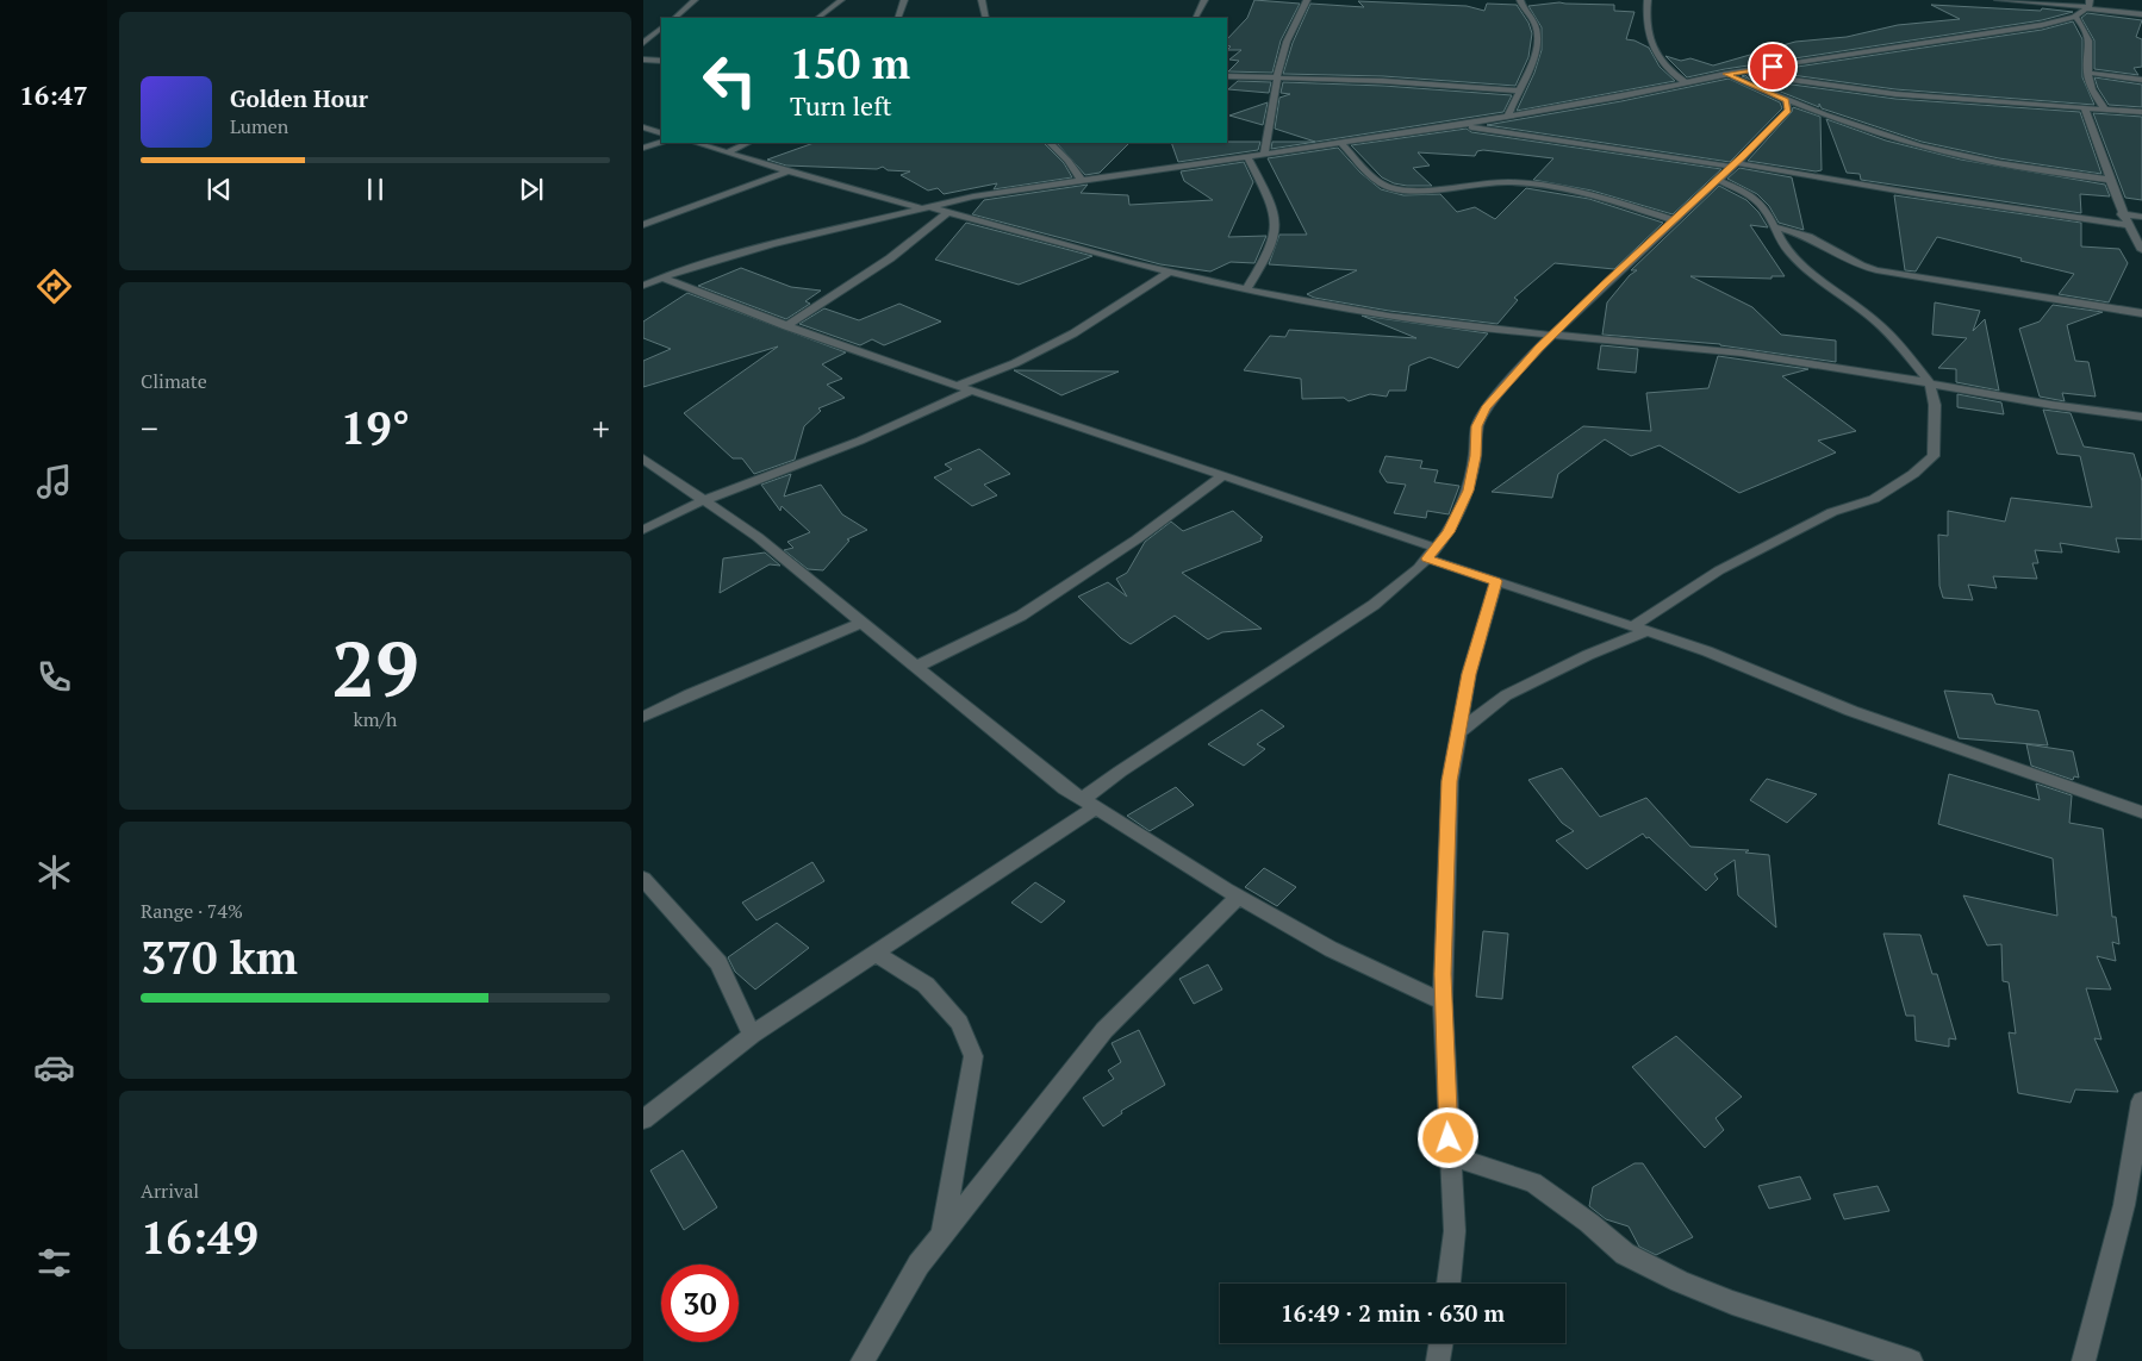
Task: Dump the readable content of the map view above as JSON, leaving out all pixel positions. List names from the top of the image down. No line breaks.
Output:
{"page":{"tabs":"16:47","turn":["150 m","Turn left"],"song":["Golden Hour","Lumen"],"tile":["Climate",["29","km/h"],["Range · 74%","370 km"],["Arrival","16:49"]],"heat":["−","19°","+"],"limit":"30","trip":"16:49 · 2 min · 630 m"}}
